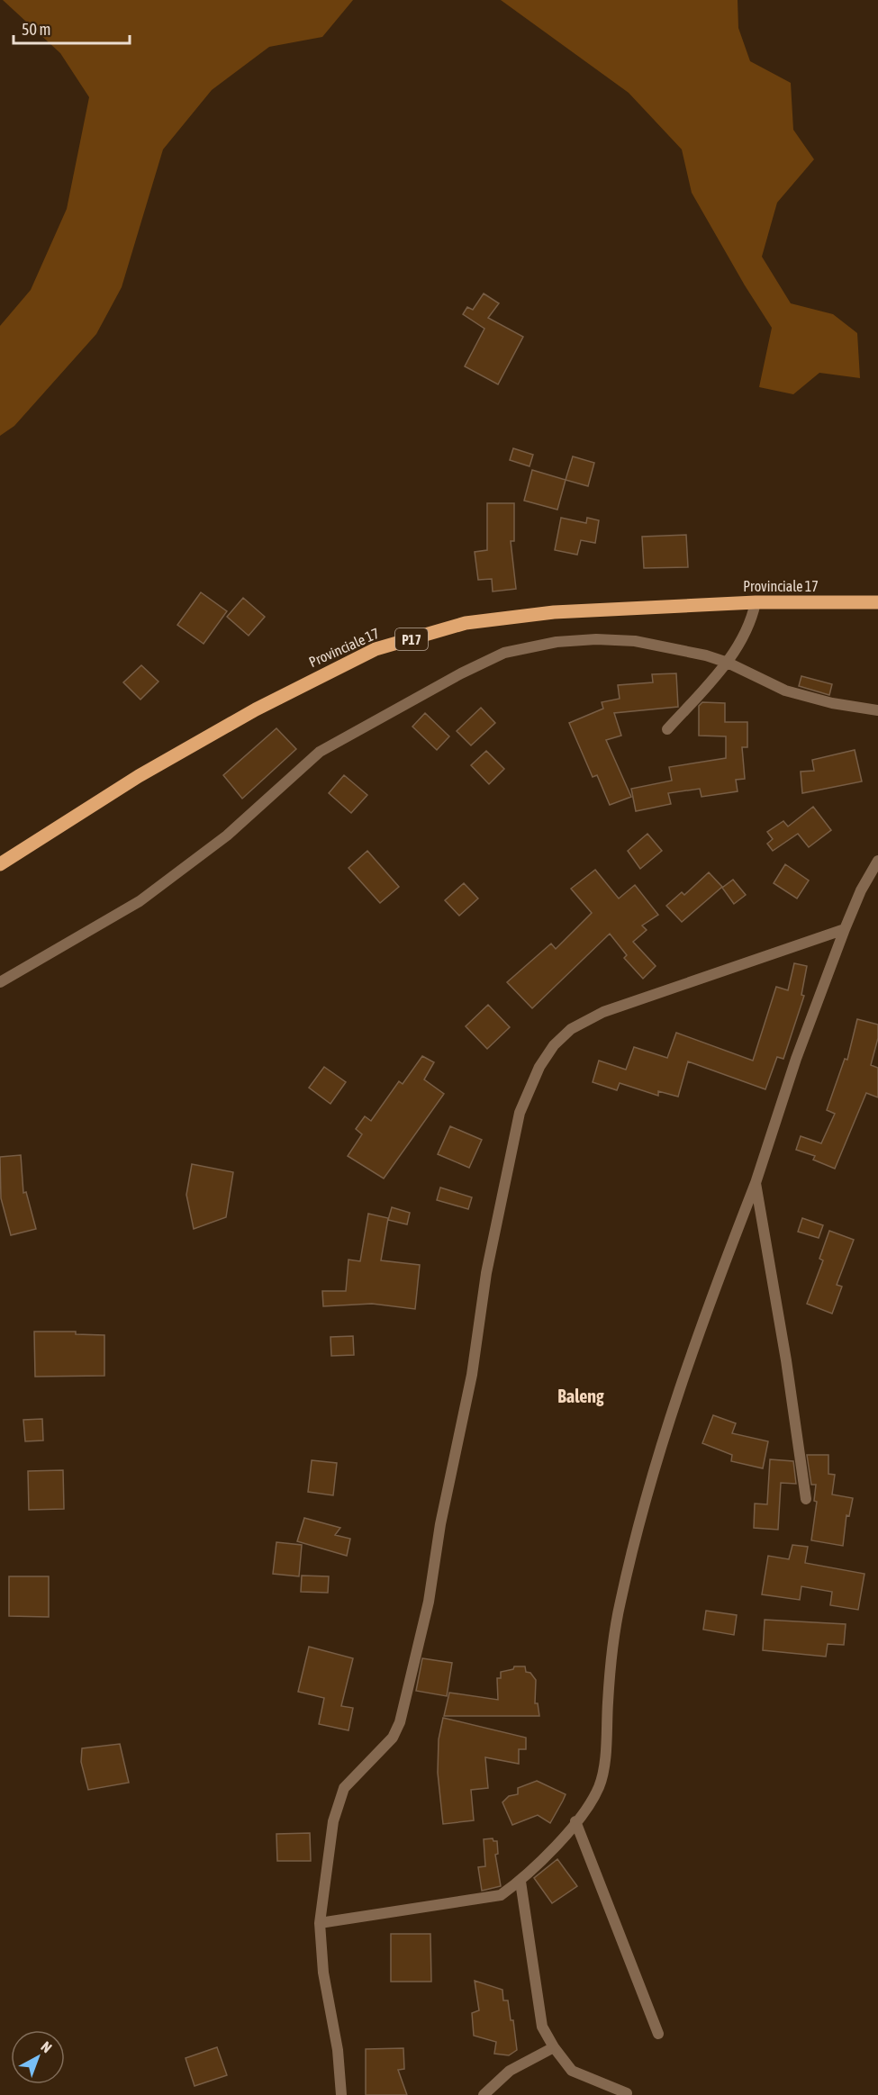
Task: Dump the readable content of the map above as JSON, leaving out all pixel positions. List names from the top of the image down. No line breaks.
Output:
{"streets":{"main road":["Provinciale 17","P17"]},"districts":["Baleng"],"scale_bar":"50 m","north":"top right"}
